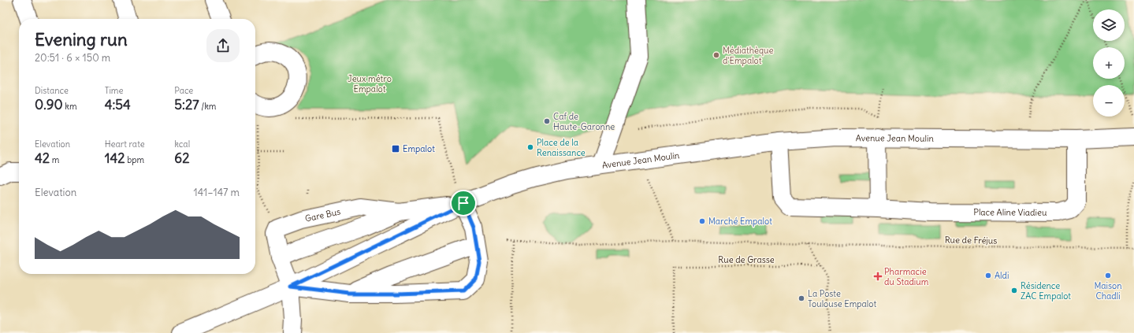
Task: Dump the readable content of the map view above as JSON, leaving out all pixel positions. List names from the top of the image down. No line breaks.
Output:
{"streets":{"street":["Avenue Jean Moulin","Place Aline Viadieu","Gare Bus"],"path":["Rue de Fréjus","Rue de Grasse"]},"crossings":[["Avenue Jean Moulin","Place Aline Viadieu"],["Avenue Jean Moulin","Gare Bus"]],"parks":["Jeux métro Empalot"],"places":{"other":["Médiathèque d'Empalot","Caf de Haute-Garonne","Place de la Renaissance","Marché Empalot","Aldi","Maison Chadli","Résidence ZAC Empalot","La Poste Toulouse Empalot"],"transit":["Empalot"],"health":["Pharmacie du Stadium"]},"page":{"map_buttons":["+","−"],"heading":["Evening run","20:51 · 6 × 150 m"],"stats":[["Distance","0.90 km"],["Time","4:54"],["Pace","5:27 /km"],["Elevation","42 m"],["Heart rate","142 bpm"],["kcal","62"]],"chart":["Elevation","141–147 m"]}}
